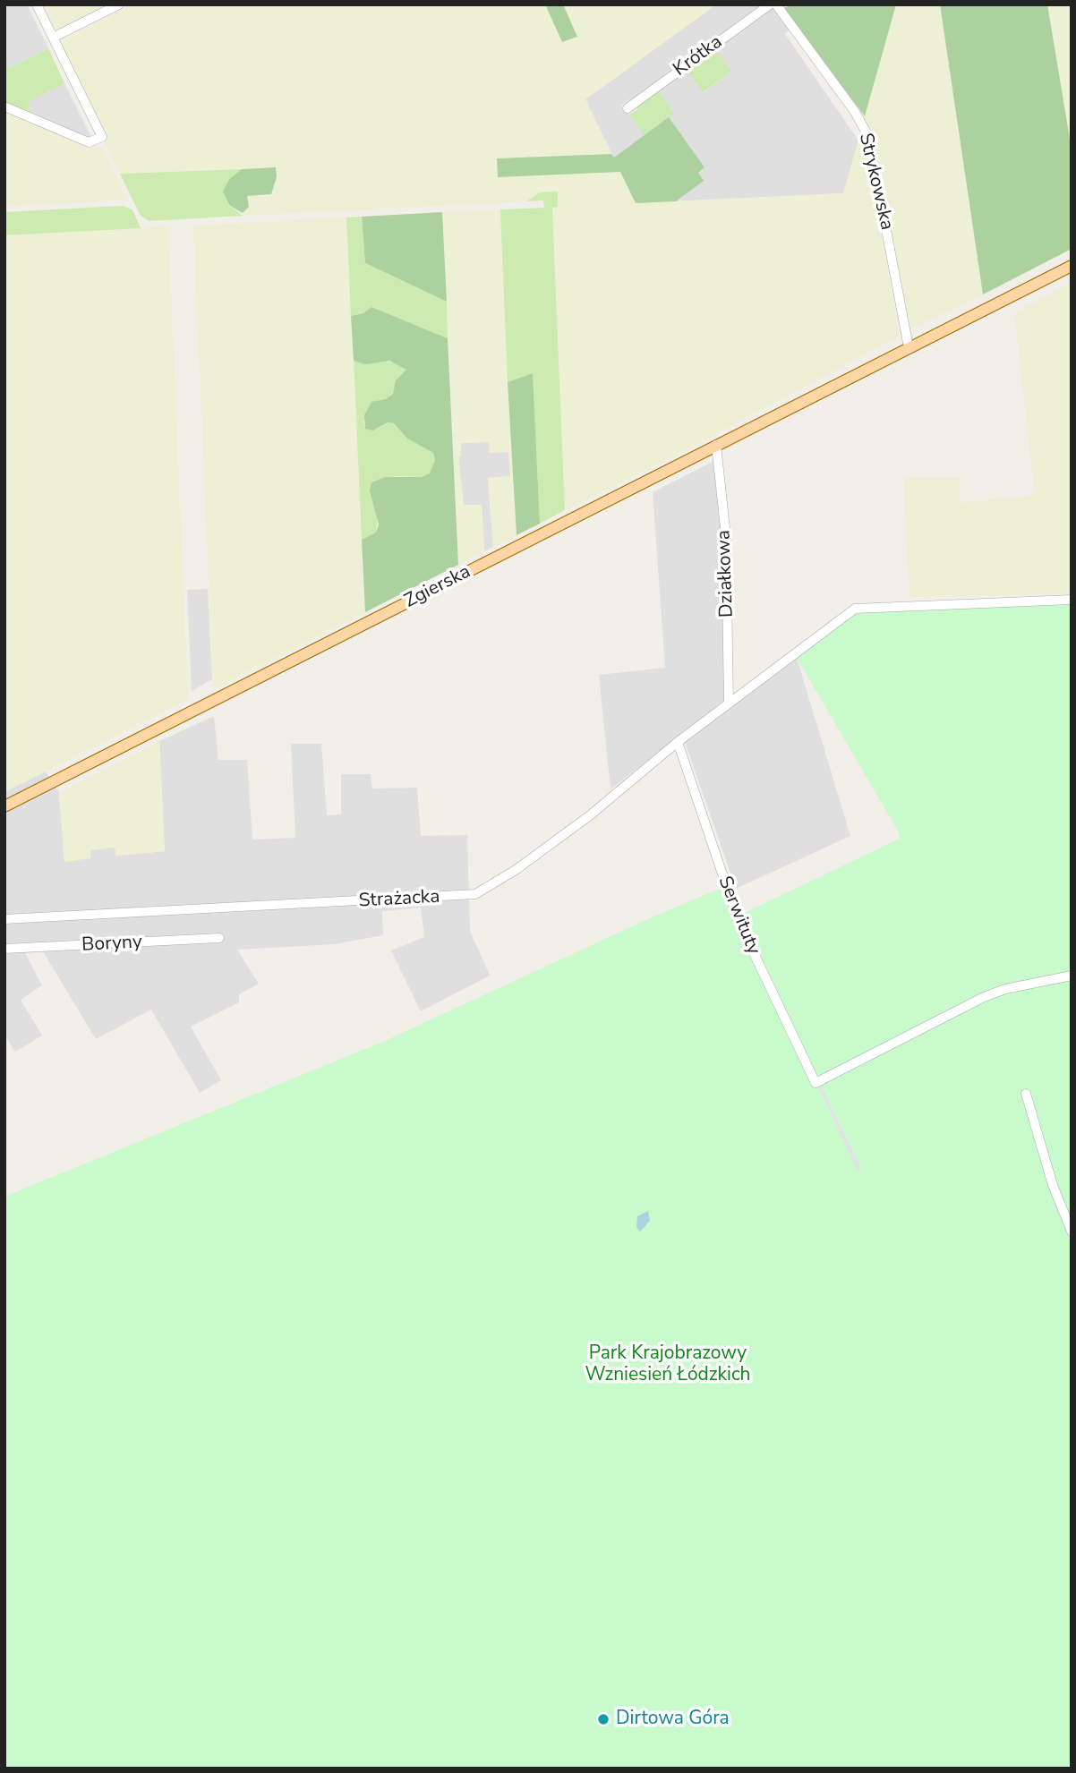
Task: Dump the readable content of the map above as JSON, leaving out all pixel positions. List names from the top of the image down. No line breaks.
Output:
{"streets":{"main road":["Zgierska"],"street":["Krótka","Strykowska","Działkowa","Strażacka","Serwituty","Boryny"]},"crossings":[["Strykowska","Zgierska"],["Działkowa","Zgierska"],["Działkowa","Strażacka"],["Strażacka","Serwituty"]],"parks":["Park Krajobrazowy Wzniesień Łódzkich"],"places":["Dirtowa Góra"]}
